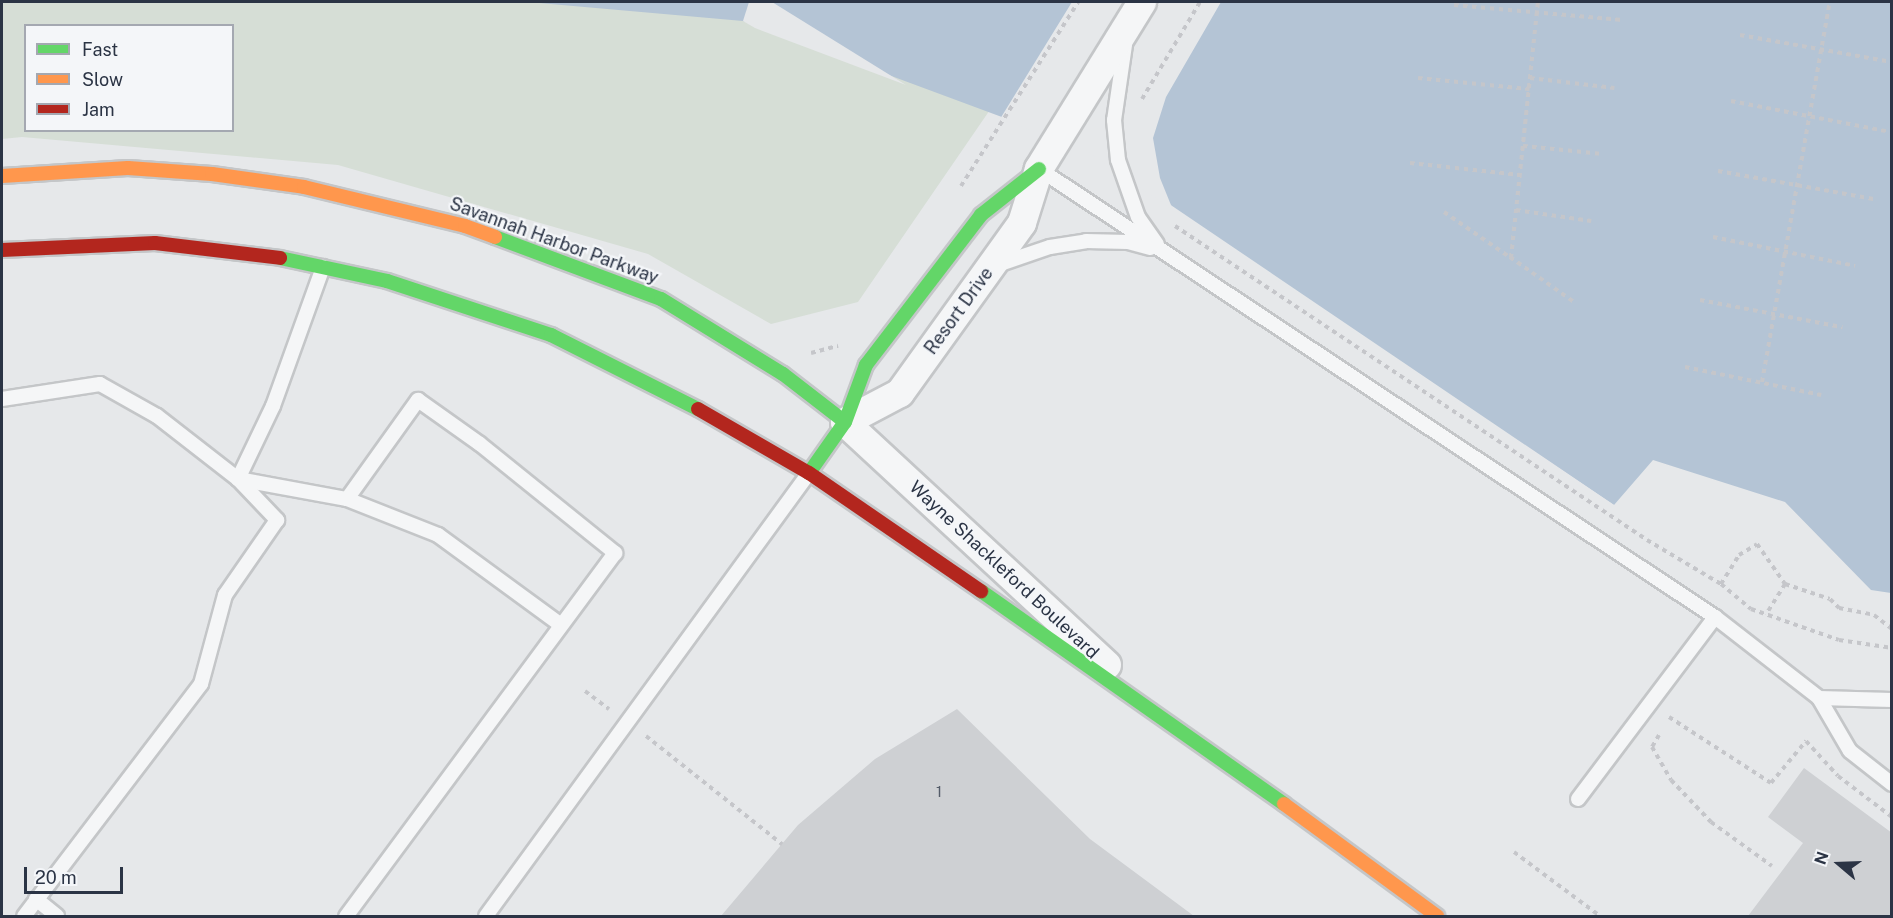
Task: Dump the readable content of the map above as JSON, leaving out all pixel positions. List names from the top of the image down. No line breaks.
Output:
{"streets":{"street":["Savannah Harbor Parkway","Resort Drive","Wayne Shackleford Boulevard"]},"crossings":[["Savannah Harbor Parkway","Resort Drive"],["Savannah Harbor Parkway","Wayne Shackleford Boulevard"],["Resort Drive","Wayne Shackleford Boulevard"]],"house_numbers":["1"],"legend":["Fast","Slow","Jam"],"scale_bar":"20 m","north":"left"}
